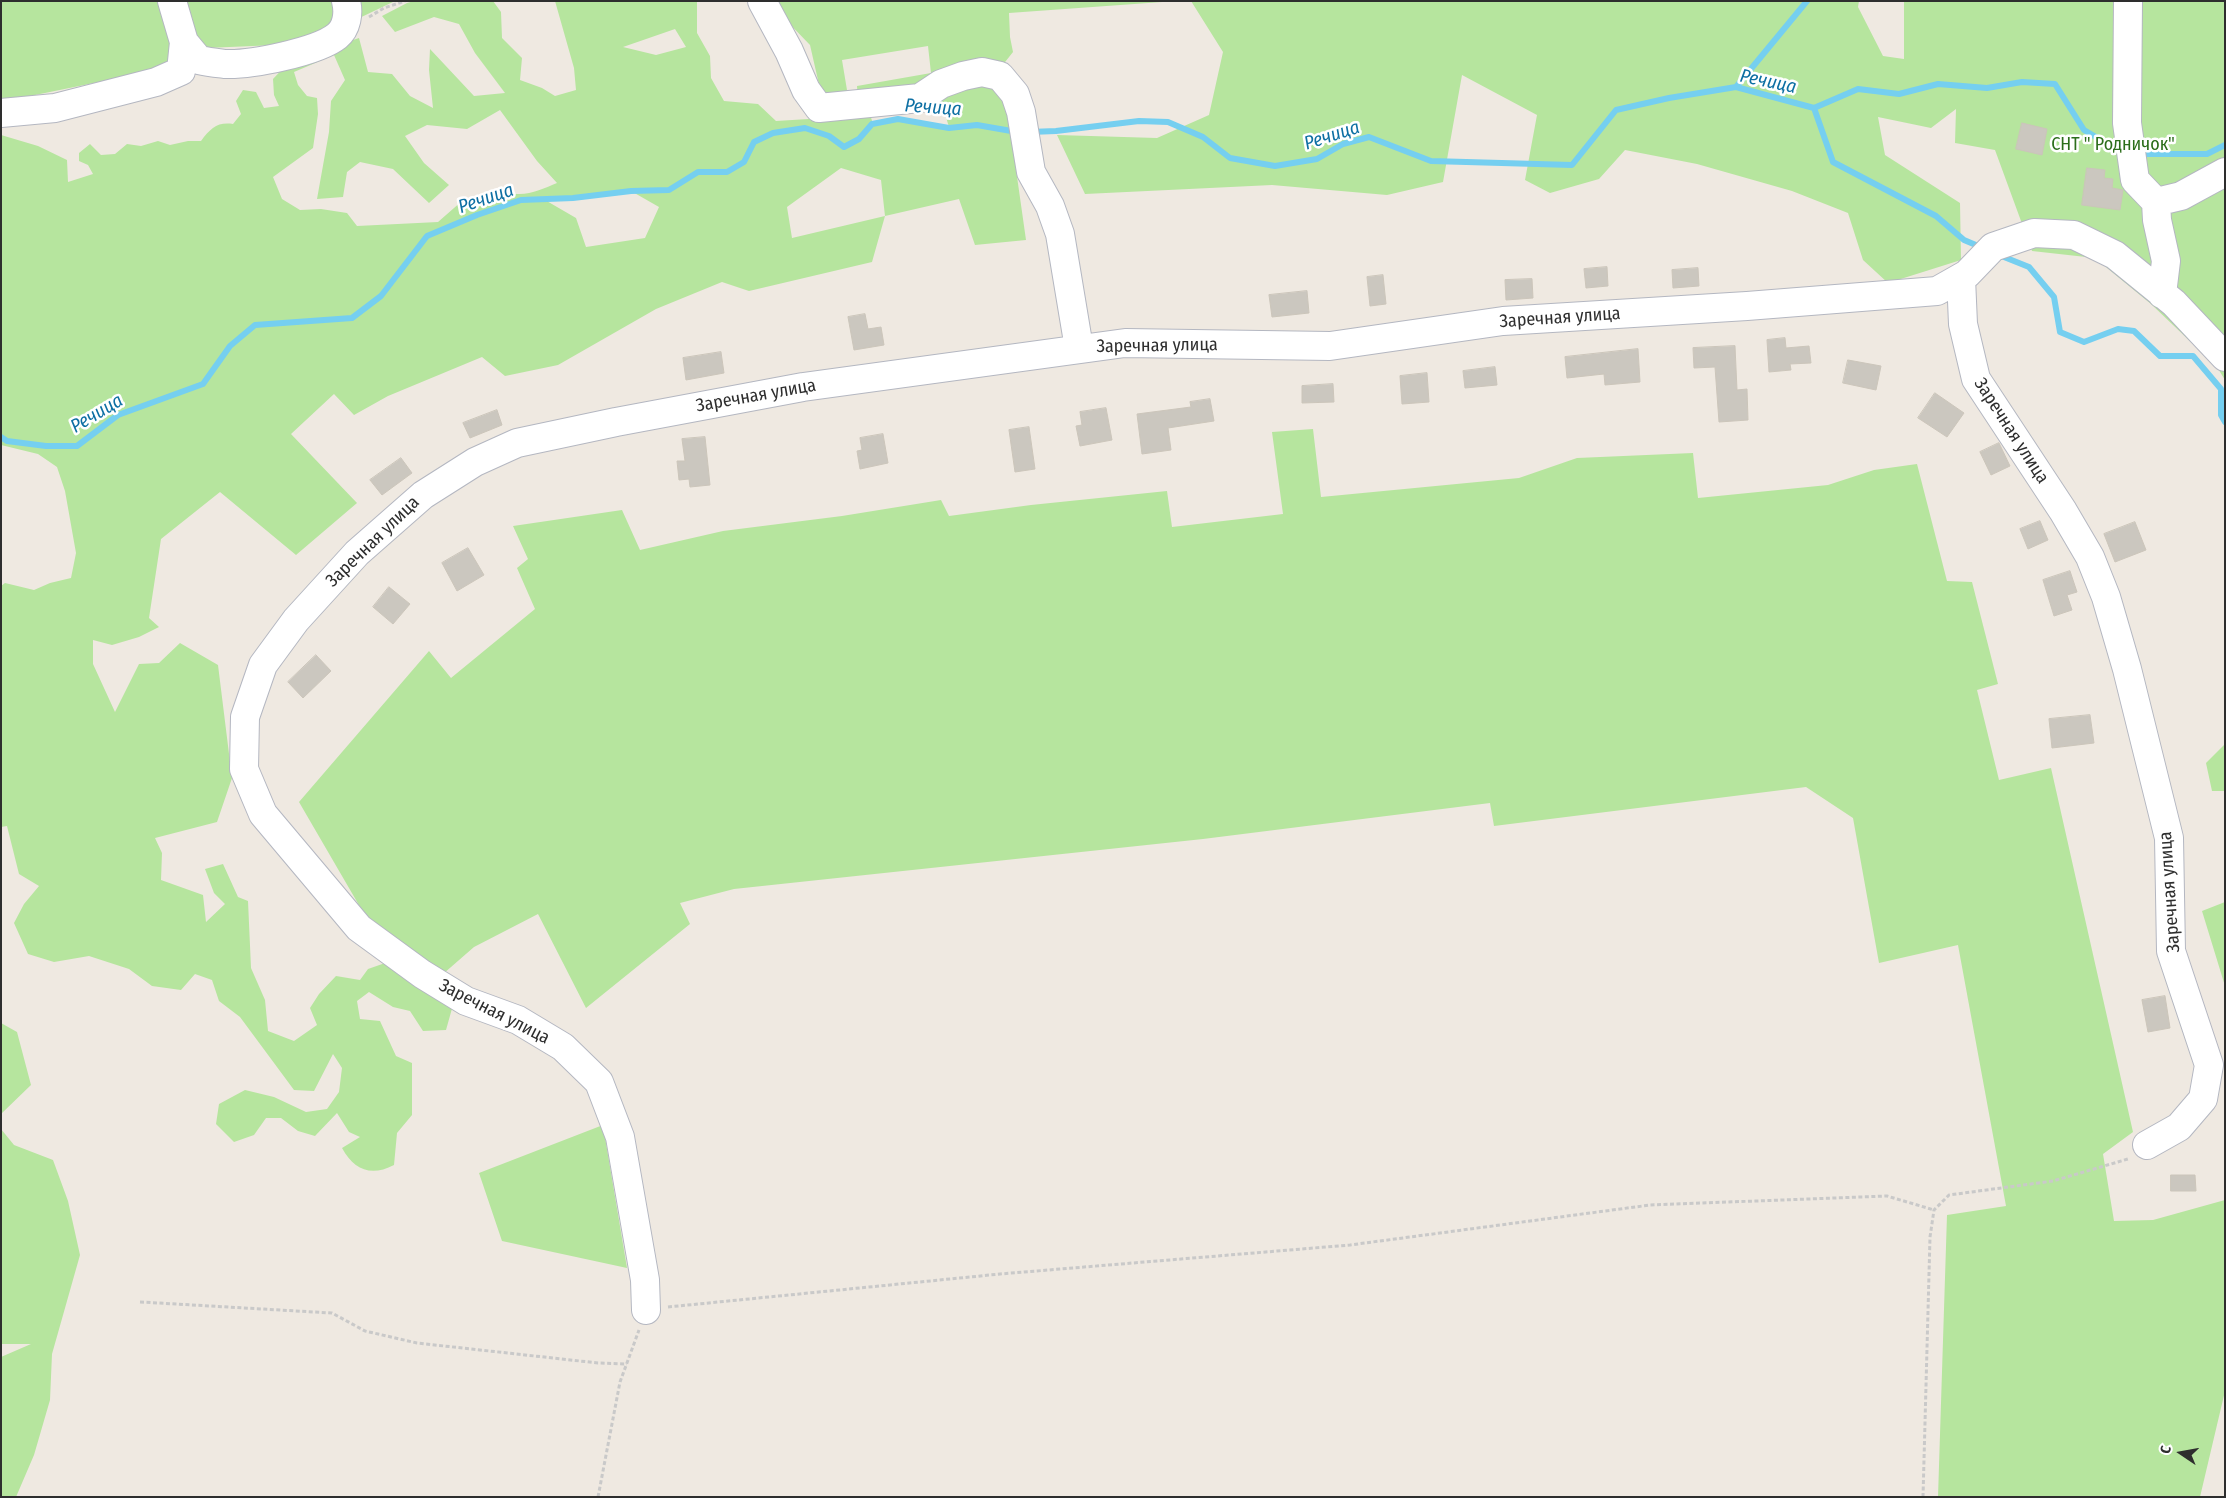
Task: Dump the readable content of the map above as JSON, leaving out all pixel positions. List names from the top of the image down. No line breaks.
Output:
{"streets":{"street":["Заречная улица"]},"water":["Речица"],"parks":["СНТ \" Родничок\""],"north":"left"}
